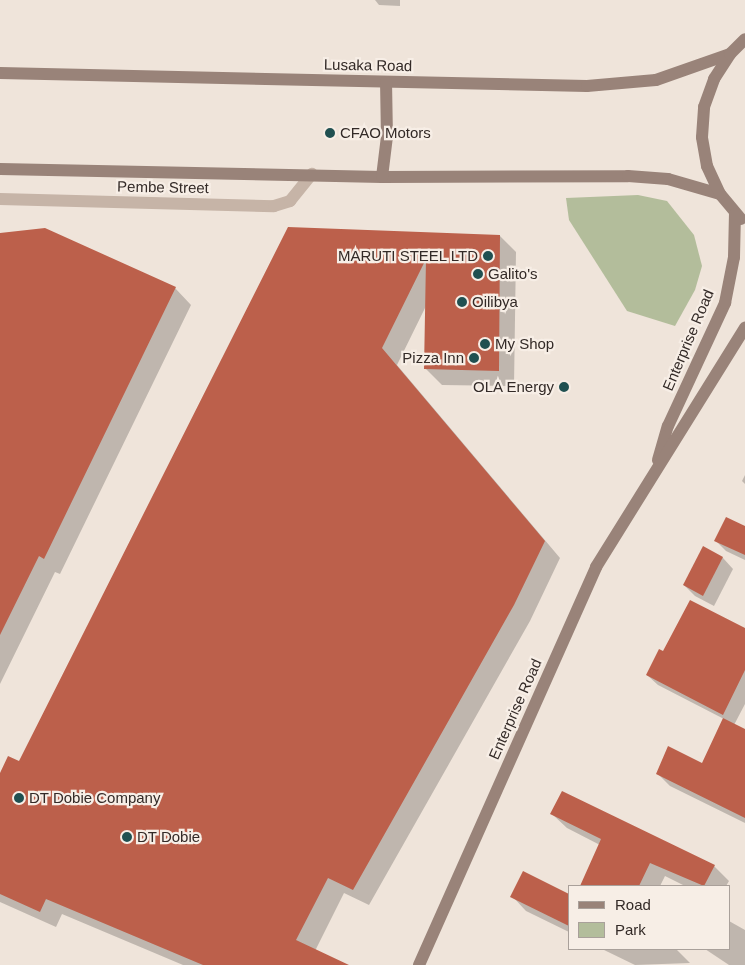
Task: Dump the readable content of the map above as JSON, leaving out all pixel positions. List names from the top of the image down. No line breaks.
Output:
{"streets":{"main road":["Lusaka Road","Enterprise Road"],"street":["Pembe Street"]},"places":["CFAO Motors","MARUTI STEEL LTD","Galito's","Oilibya","My Shop","Pizza Inn","OLA Energy","DT Dobie Company","DT Dobie"],"legend":["Road","Park"]}
